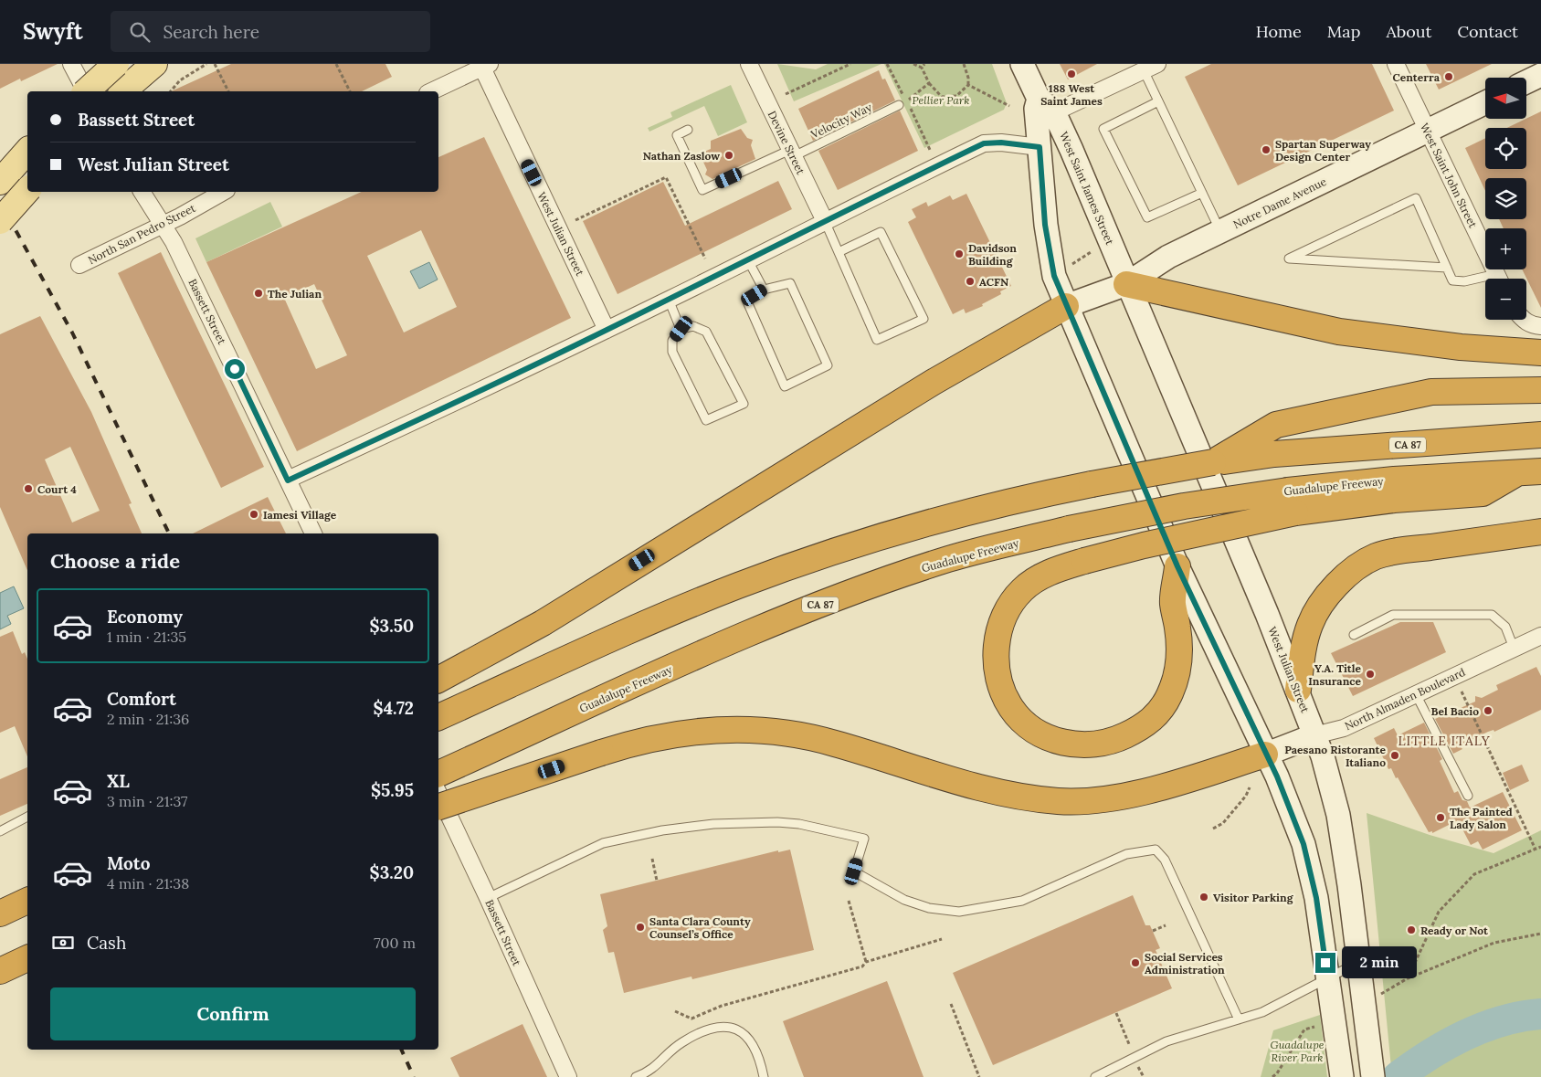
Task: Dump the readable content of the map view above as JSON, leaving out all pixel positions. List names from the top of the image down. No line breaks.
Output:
{"streets":{"highway":["CA 87","Guadalupe Freeway"],"main road":["West Saint James Street","Notre Dame Avenue","West Julian Street","North Almaden Boulevard"],"street":["Devine Street","West Saint John Street","North San Pedro Street","Bassett Street"],"lane":["Velocity Way"]},"crossings":[["Velocity Way","Devine Street"],["West Saint John Street","Notre Dame Avenue"],["West Saint James Street","Notre Dame Avenue"],["West Saint James Street","West Julian Street"],["Notre Dame Avenue","West Julian Street"],["North San Pedro Street","Bassett Street"],["West Julian Street","North Almaden Boulevard"]],"districts":["LITTLE ITALY"],"parks":["Pellier Park","Guadalupe River Park"],"places":["188 West Saint James","Centerra","Spartan Superway Design Center","Nathan Zaslow","Davidson Building","ACFN","The Julian","Court 4","Iamesi Village","Y.A. Title Insurance","Bel Bacio","Paesano Ristorante Italiano","The Painted Lady Salon","Visitor Parking","Santa Clara County Counsel’s Office","Ready or Not","Social Services Administration"],"north":"left","page":{"header":"Swyft","search":"Search here","nav":["Home","Map","About","Contact"],"map_buttons":["+","−"],"banner":["Bassett Street","West Julian Street"],"heading":"Choose a ride","list":[{"name":"Economy","note":"1 min · 21:35","value":"$3.50"},{"name":"Comfort","note":"2 min · 21:36","value":"$4.72"},{"name":"XL","note":"3 min · 21:37","value":"$5.95"},{"name":"Moto","note":"4 min · 21:38","value":"$3.20"}],"pay":["Cash","700 m"],"bubble":"2 min","buttons":"Confirm"}}
